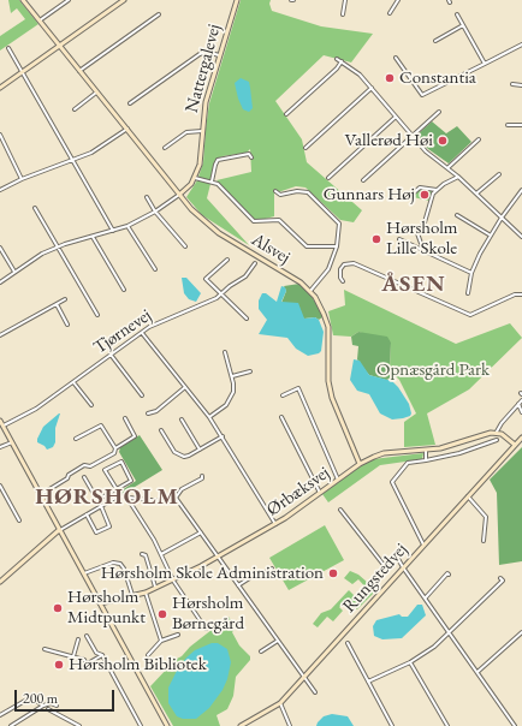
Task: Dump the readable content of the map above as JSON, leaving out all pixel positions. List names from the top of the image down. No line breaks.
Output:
{"streets":{"street":["Nattergalevej","Alsvej","Tjørnevej","Ørbæksvej","Rungstedvej"]},"crossings":[["Nattergalevej","Alsvej"],["Alsvej","Ørbæksvej"]],"districts":["ÅSEN","HØRSHOLM"],"parks":["Opnæsgård Park"],"places":["Constantia","Vallerød Høi","Gunnars Høj","Hørsholm Lille Skole","Hørsholm Skole Administration","Hørsholm Midtpunkt","Hørsholm Børnegård","Hørsholm Bibliotek"],"scale_bar":"200 m"}
